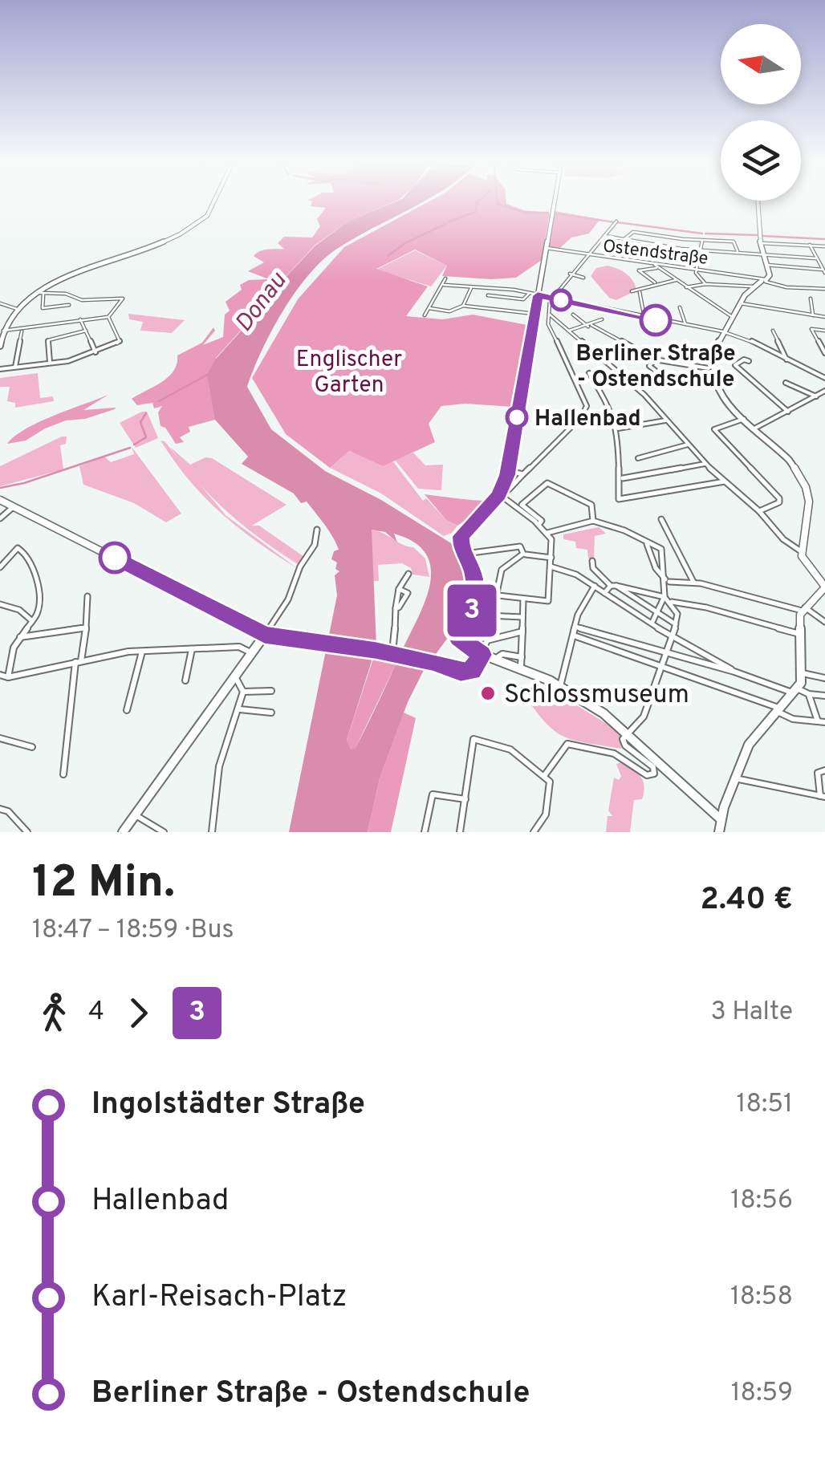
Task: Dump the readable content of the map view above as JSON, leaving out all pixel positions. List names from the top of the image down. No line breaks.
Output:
{"streets":{"street":["Ostendstraße"]},"water":["Donau"],"parks":["Englischer Garten"],"places":["Berliner Straße - Ostendschule","Hallenbad","Schlossmuseum"],"lines":["bus line 3"],"north":"left","page":{"on_map":"3","heading":["12 Min.","18:47 – 18:59 · Bus","2.40 €"],"legs":["4","3","3 Halte"],"list":[{"name":"Ingolstädter Straße","value":"18:51"},{"name":"Hallenbad","value":"18:56"},{"name":"Karl-Reisach-Platz","value":"18:58"},{"name":"Berliner Straße - Ostendschule","value":"18:59"}]}}
